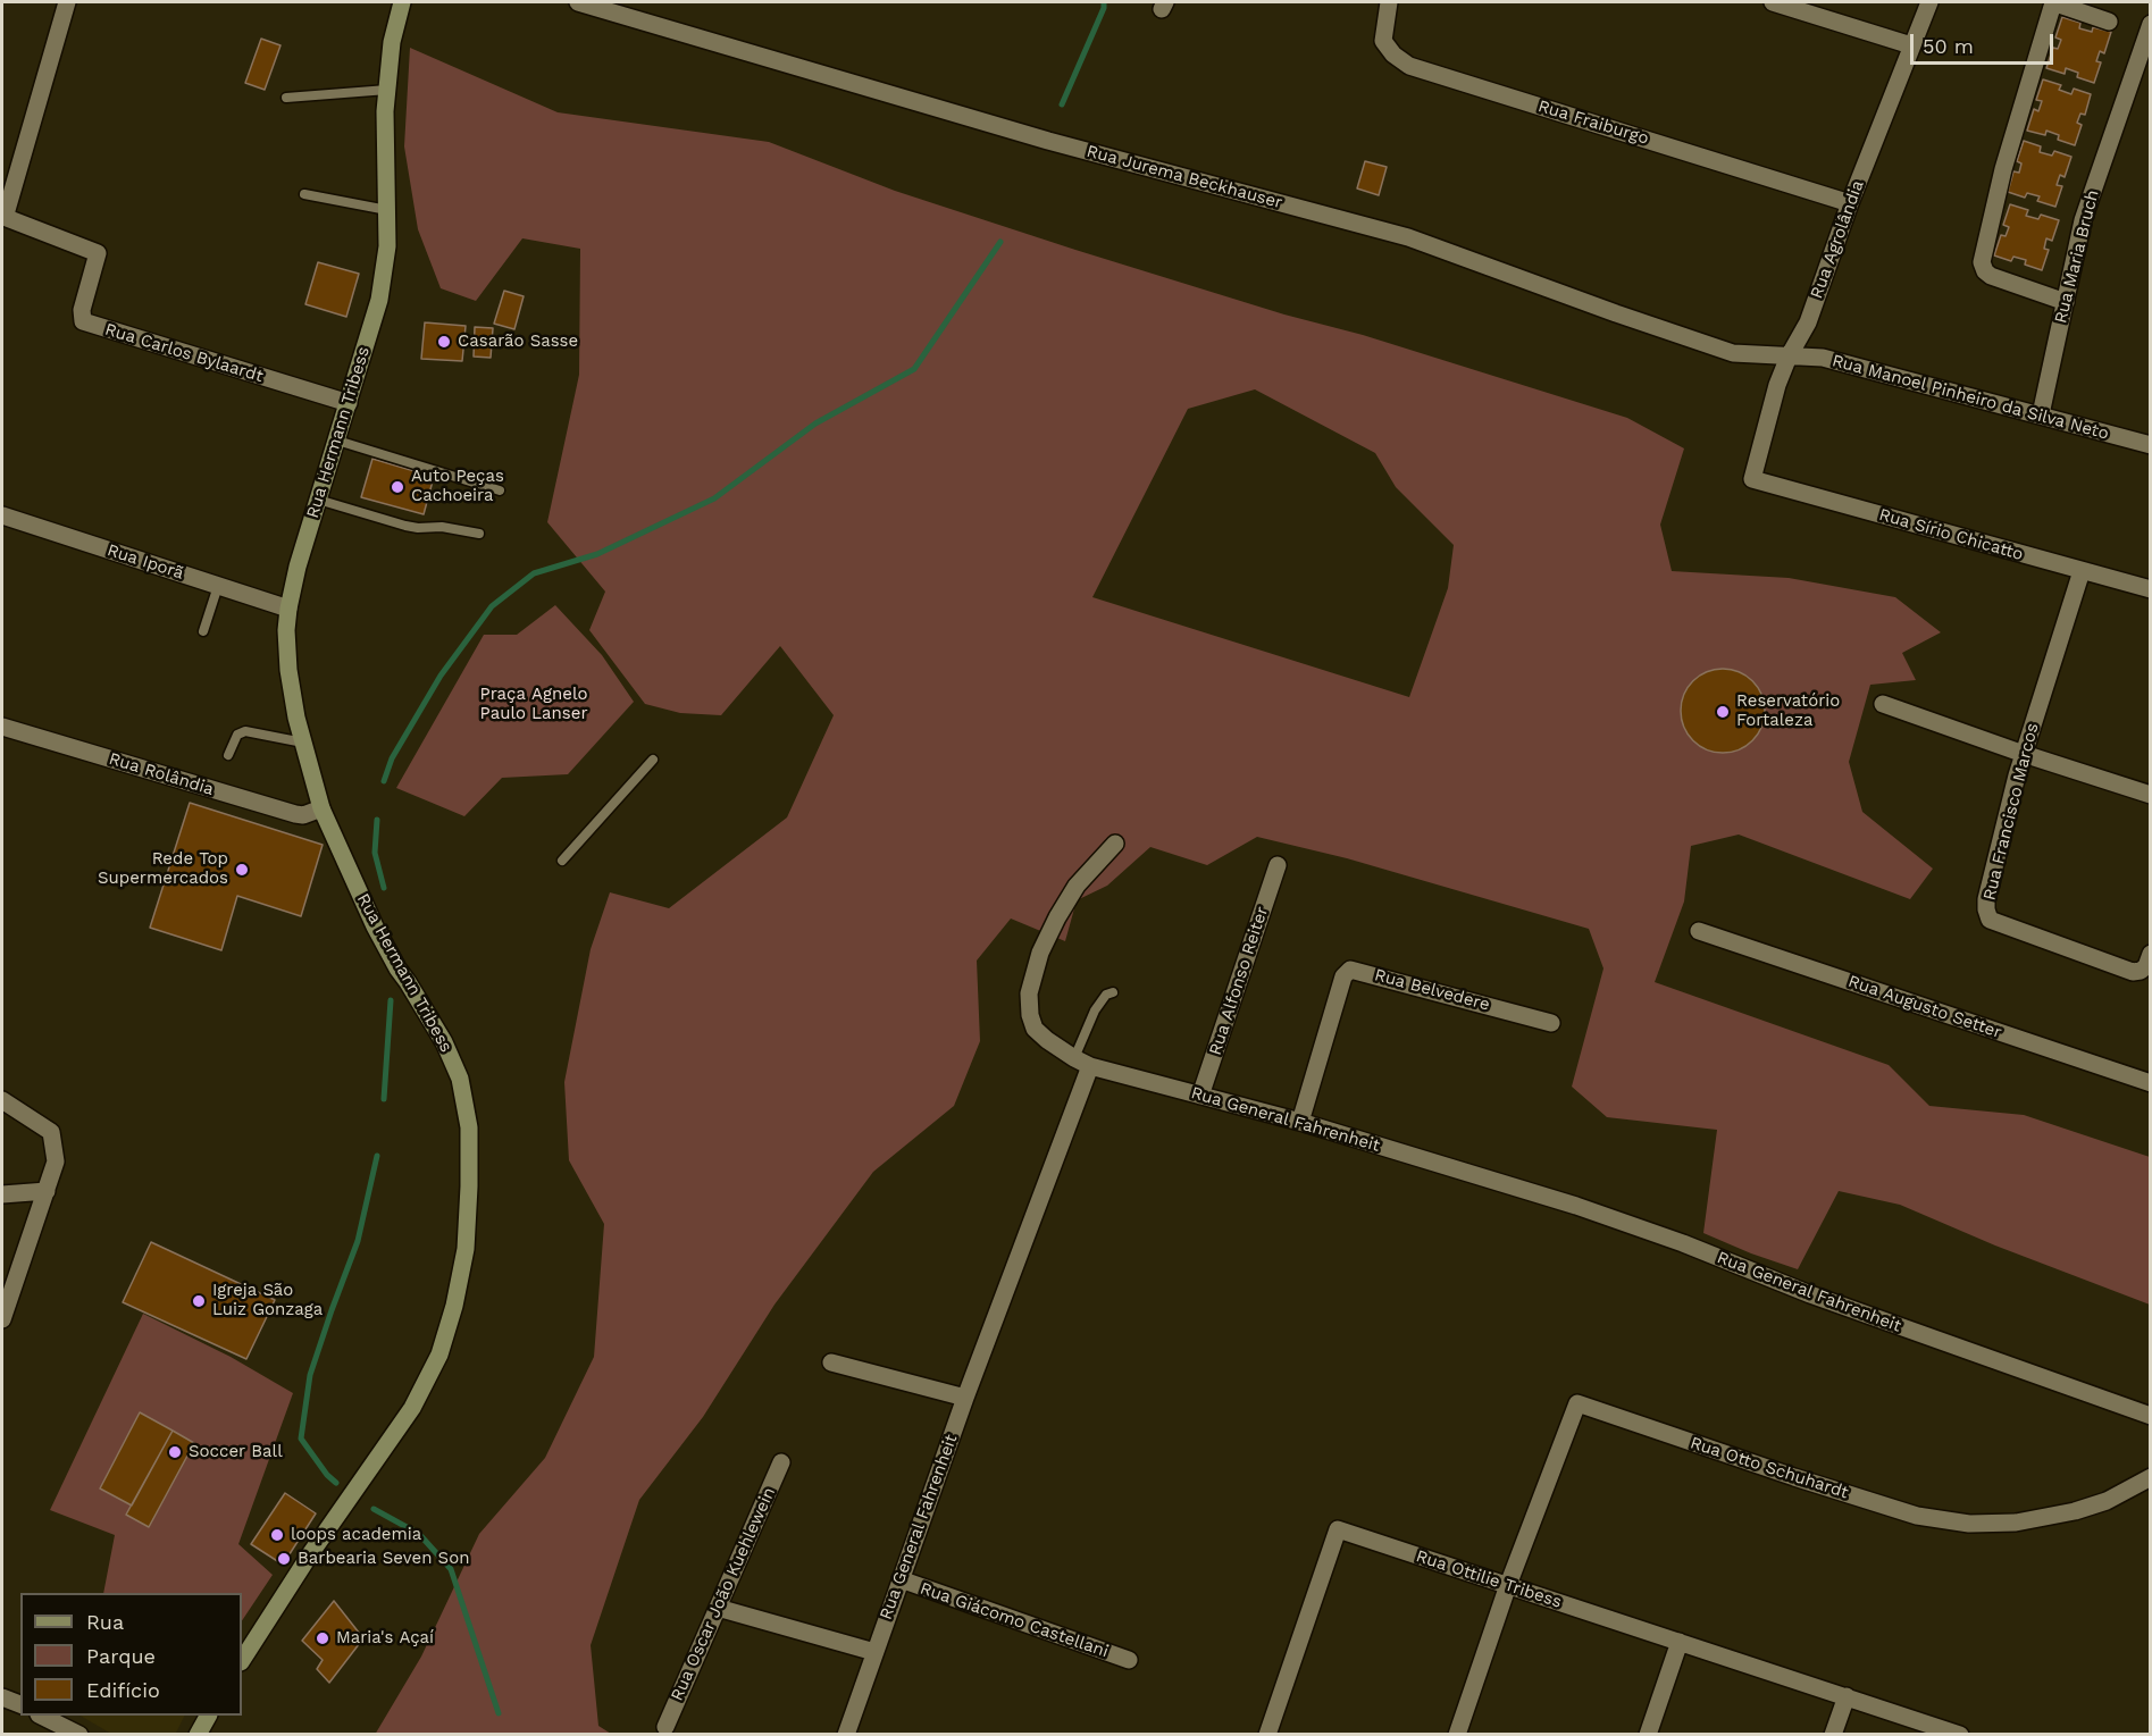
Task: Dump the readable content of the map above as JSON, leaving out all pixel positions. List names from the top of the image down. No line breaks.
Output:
{"streets":{"main road":["Rua Hermann Tribess"],"street":["Rua Fraiburgo","Rua Jurema Beckhauser","Rua Agrolândia","Rua Maria Bruch","Rua Carlos Bylaardt","Rua Manoel Pinheiro da Silva Neto","Rua Sírio Chicatto","Rua Iporã","Rua Rolândia","Rua Francisco Marcos","Rua Alfonso Reiter","Rua Belvedere","Rua Augusto Setter","Rua General Fahrenheit","Rua Otto Schuhardt","Rua Ottilie Tribess","Rua Oscar João Kuehlewein","Rua Giácomo Castellani"]},"crossings":[["Rua Fraiburgo","Rua Agrolândia"],["Rua Jurema Beckhauser","Rua Agrolândia"],["Rua Jurema Beckhauser","Rua Manoel Pinheiro da Silva Neto"],["Rua Agrolândia","Rua Manoel Pinheiro da Silva Neto"],["Rua Agrolândia","Rua Sírio Chicatto"],["Rua Maria Bruch","Rua Manoel Pinheiro da Silva Neto"],["Rua Carlos Bylaardt","Rua Hermann Tribess"],["Rua Hermann Tribess","Rua Iporã"],["Rua Hermann Tribess","Rua Rolândia"],["Rua Sírio Chicatto","Rua Francisco Marcos"],["Rua Alfonso Reiter","Rua General Fahrenheit"],["Rua Belvedere","Rua General Fahrenheit"],["Rua General Fahrenheit","Rua Giácomo Castellani"],["Rua Otto Schuhardt","Rua Ottilie Tribess"]],"parks":["Praça Agnelo Paulo Lanser"],"places":["Casarão Sasse","Auto Peças Cachoeira","Reservatório Fortaleza","Rede Top Supermercados","Igreja São Luiz Gonzaga","Soccer Ball","loops academia","Barbearia Seven Son","Maria's Açaí"],"legend":["Rua","Parque","Edifício"],"scale_bar":"50 m"}
